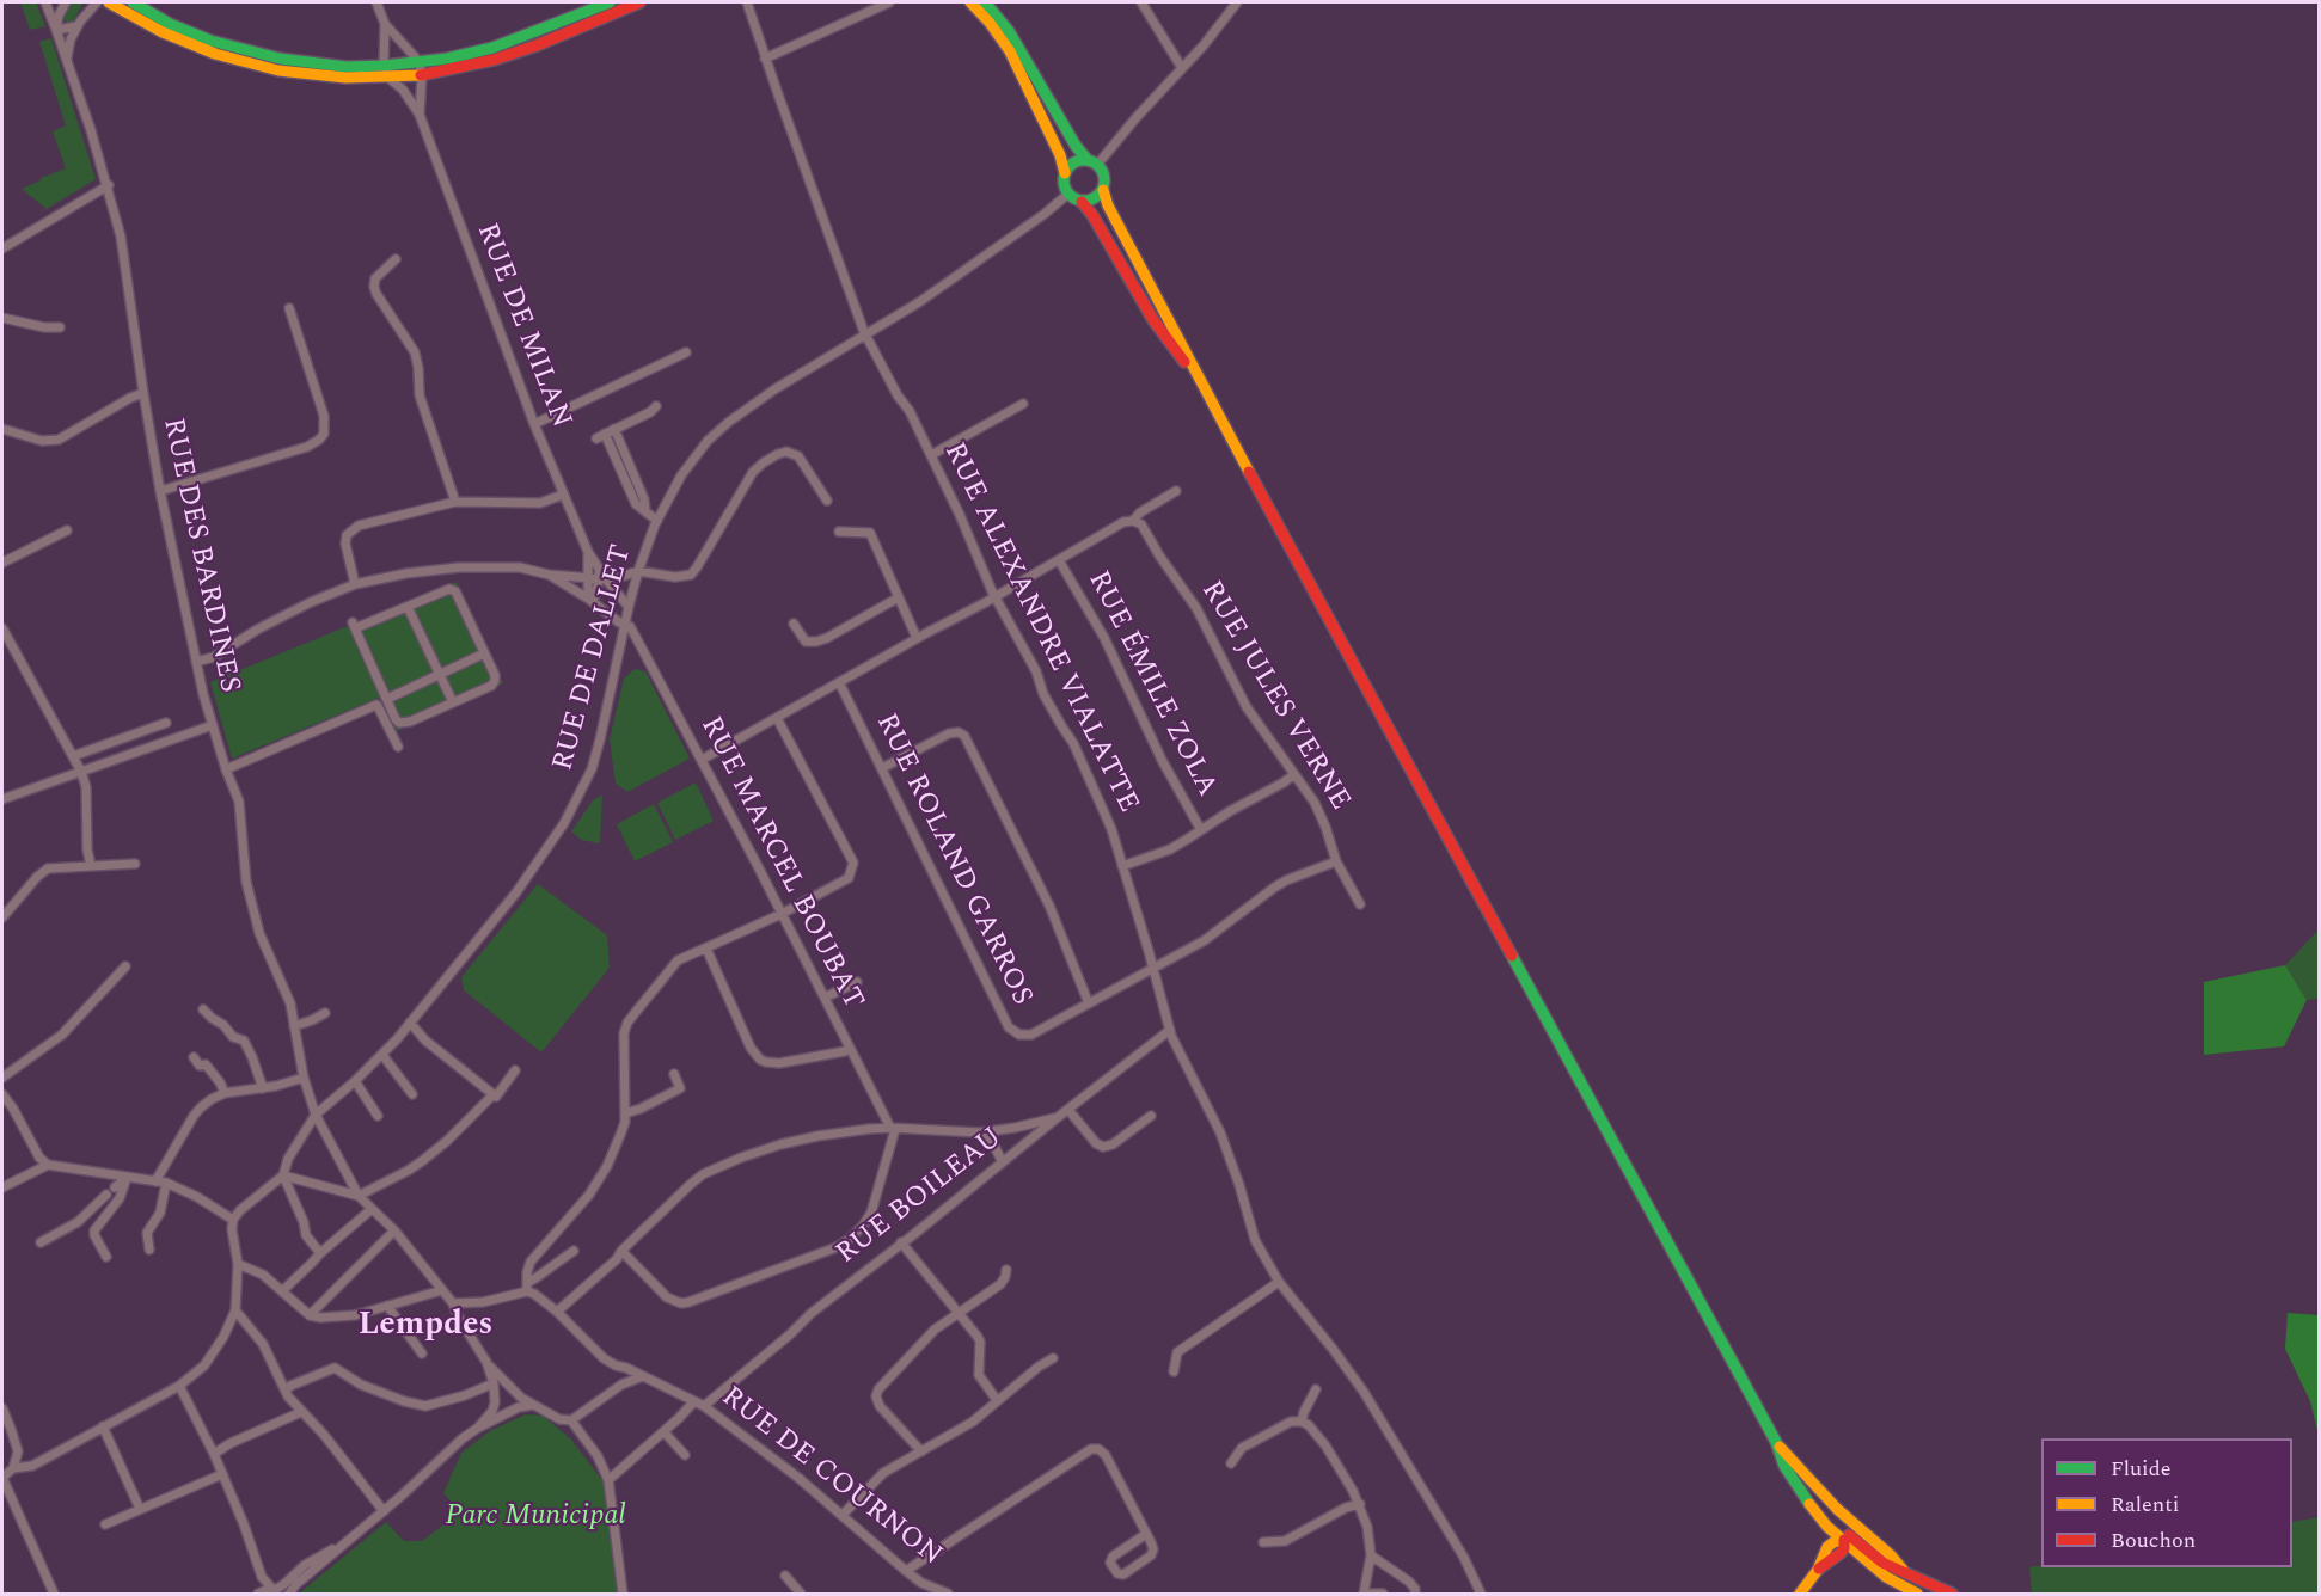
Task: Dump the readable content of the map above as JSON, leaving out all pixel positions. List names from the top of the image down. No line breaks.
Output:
{"streets":{"street":["RUE DE MILAN","RUE DES BARDINES","RUE ALEXANDRE VIALATTE","RUE DE DALLET","RUE ÉMILE ZOLA","RUE JULES VERNE","RUE ROLAND GARROS","RUE MARCEL BOUBAT","RUE BOILEAU","RUE DE COURNON"]},"crossings":[["RUE DE MILAN","RUE DE DALLET"],["RUE DES BARDINES","RUE DE DALLET"],["RUE ALEXANDRE VIALATTE","RUE DE DALLET"],["RUE ALEXANDRE VIALATTE","RUE ROLAND GARROS"],["RUE ALEXANDRE VIALATTE","RUE BOILEAU"],["RUE DE DALLET","RUE MARCEL BOUBAT"],["RUE JULES VERNE","RUE ROLAND GARROS"],["RUE BOILEAU","RUE DE COURNON"]],"districts":["Lempdes"],"parks":["Parc Municipal"],"legend":["Fluide","Ralenti","Bouchon"]}
